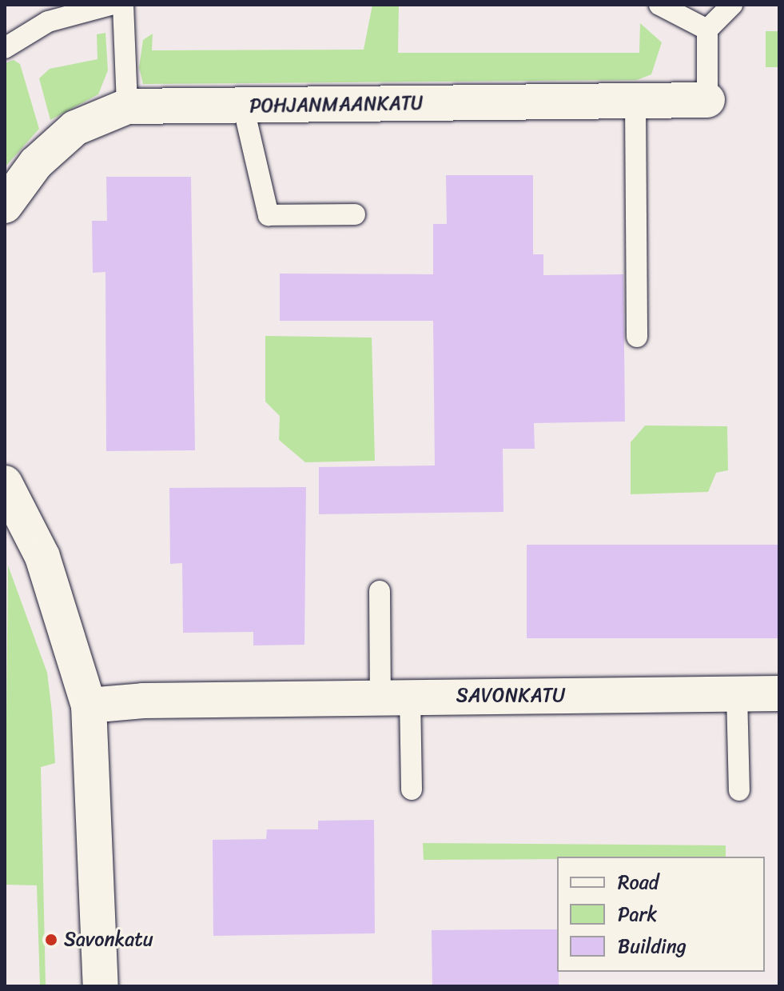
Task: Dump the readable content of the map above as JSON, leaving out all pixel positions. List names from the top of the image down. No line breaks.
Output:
{"streets":{"street":["POHJANMAANKATU","SAVONKATU"]},"places":["Savonkatu"],"legend":["Road","Park","Building"]}
